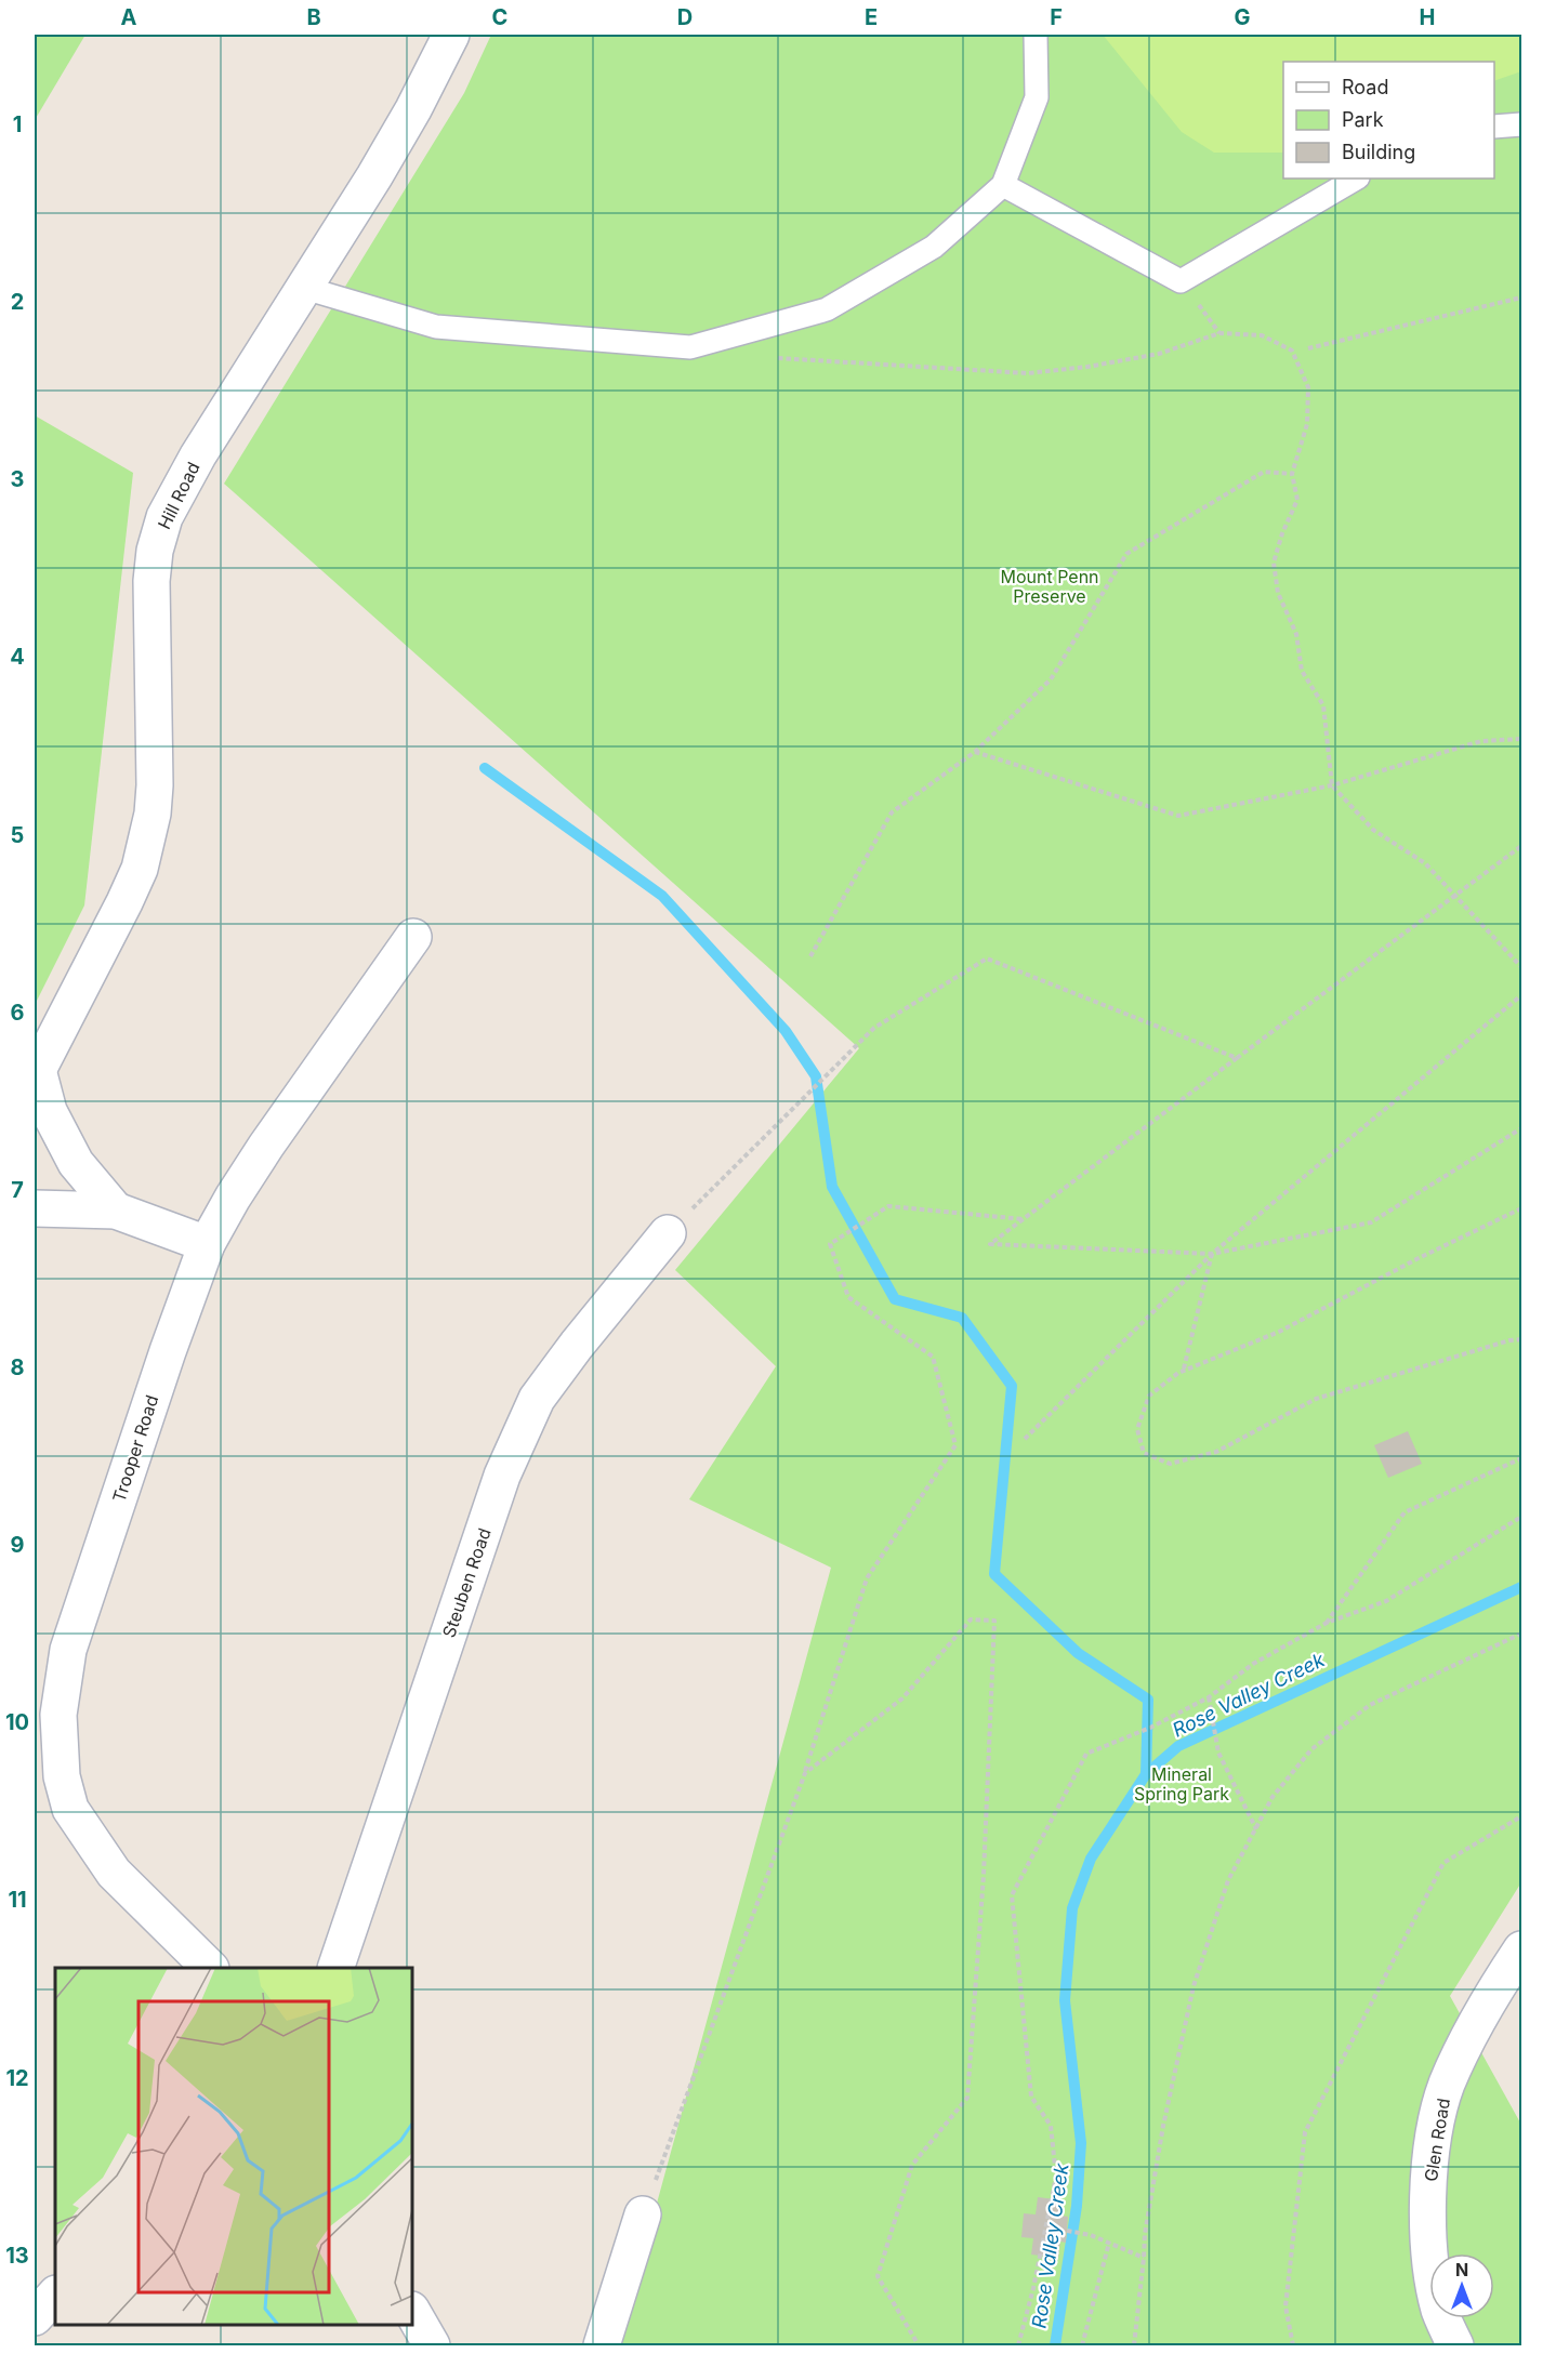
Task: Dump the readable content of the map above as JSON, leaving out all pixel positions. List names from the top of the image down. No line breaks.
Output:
{"streets":{"street":["Hill Road","Trooper Road","Steuben Road","Glen Road"]},"water":["Rose Valley Creek"],"parks":["Mount Penn Preserve","Mineral Spring Park"],"legend":["Road","Park","Building"],"north":"top","grid":{"columns":["A","B","C","D","E","F","G","H"],"rows":["1","2","3","4","5","6","7","8","9","10","11","12","13"]}}
